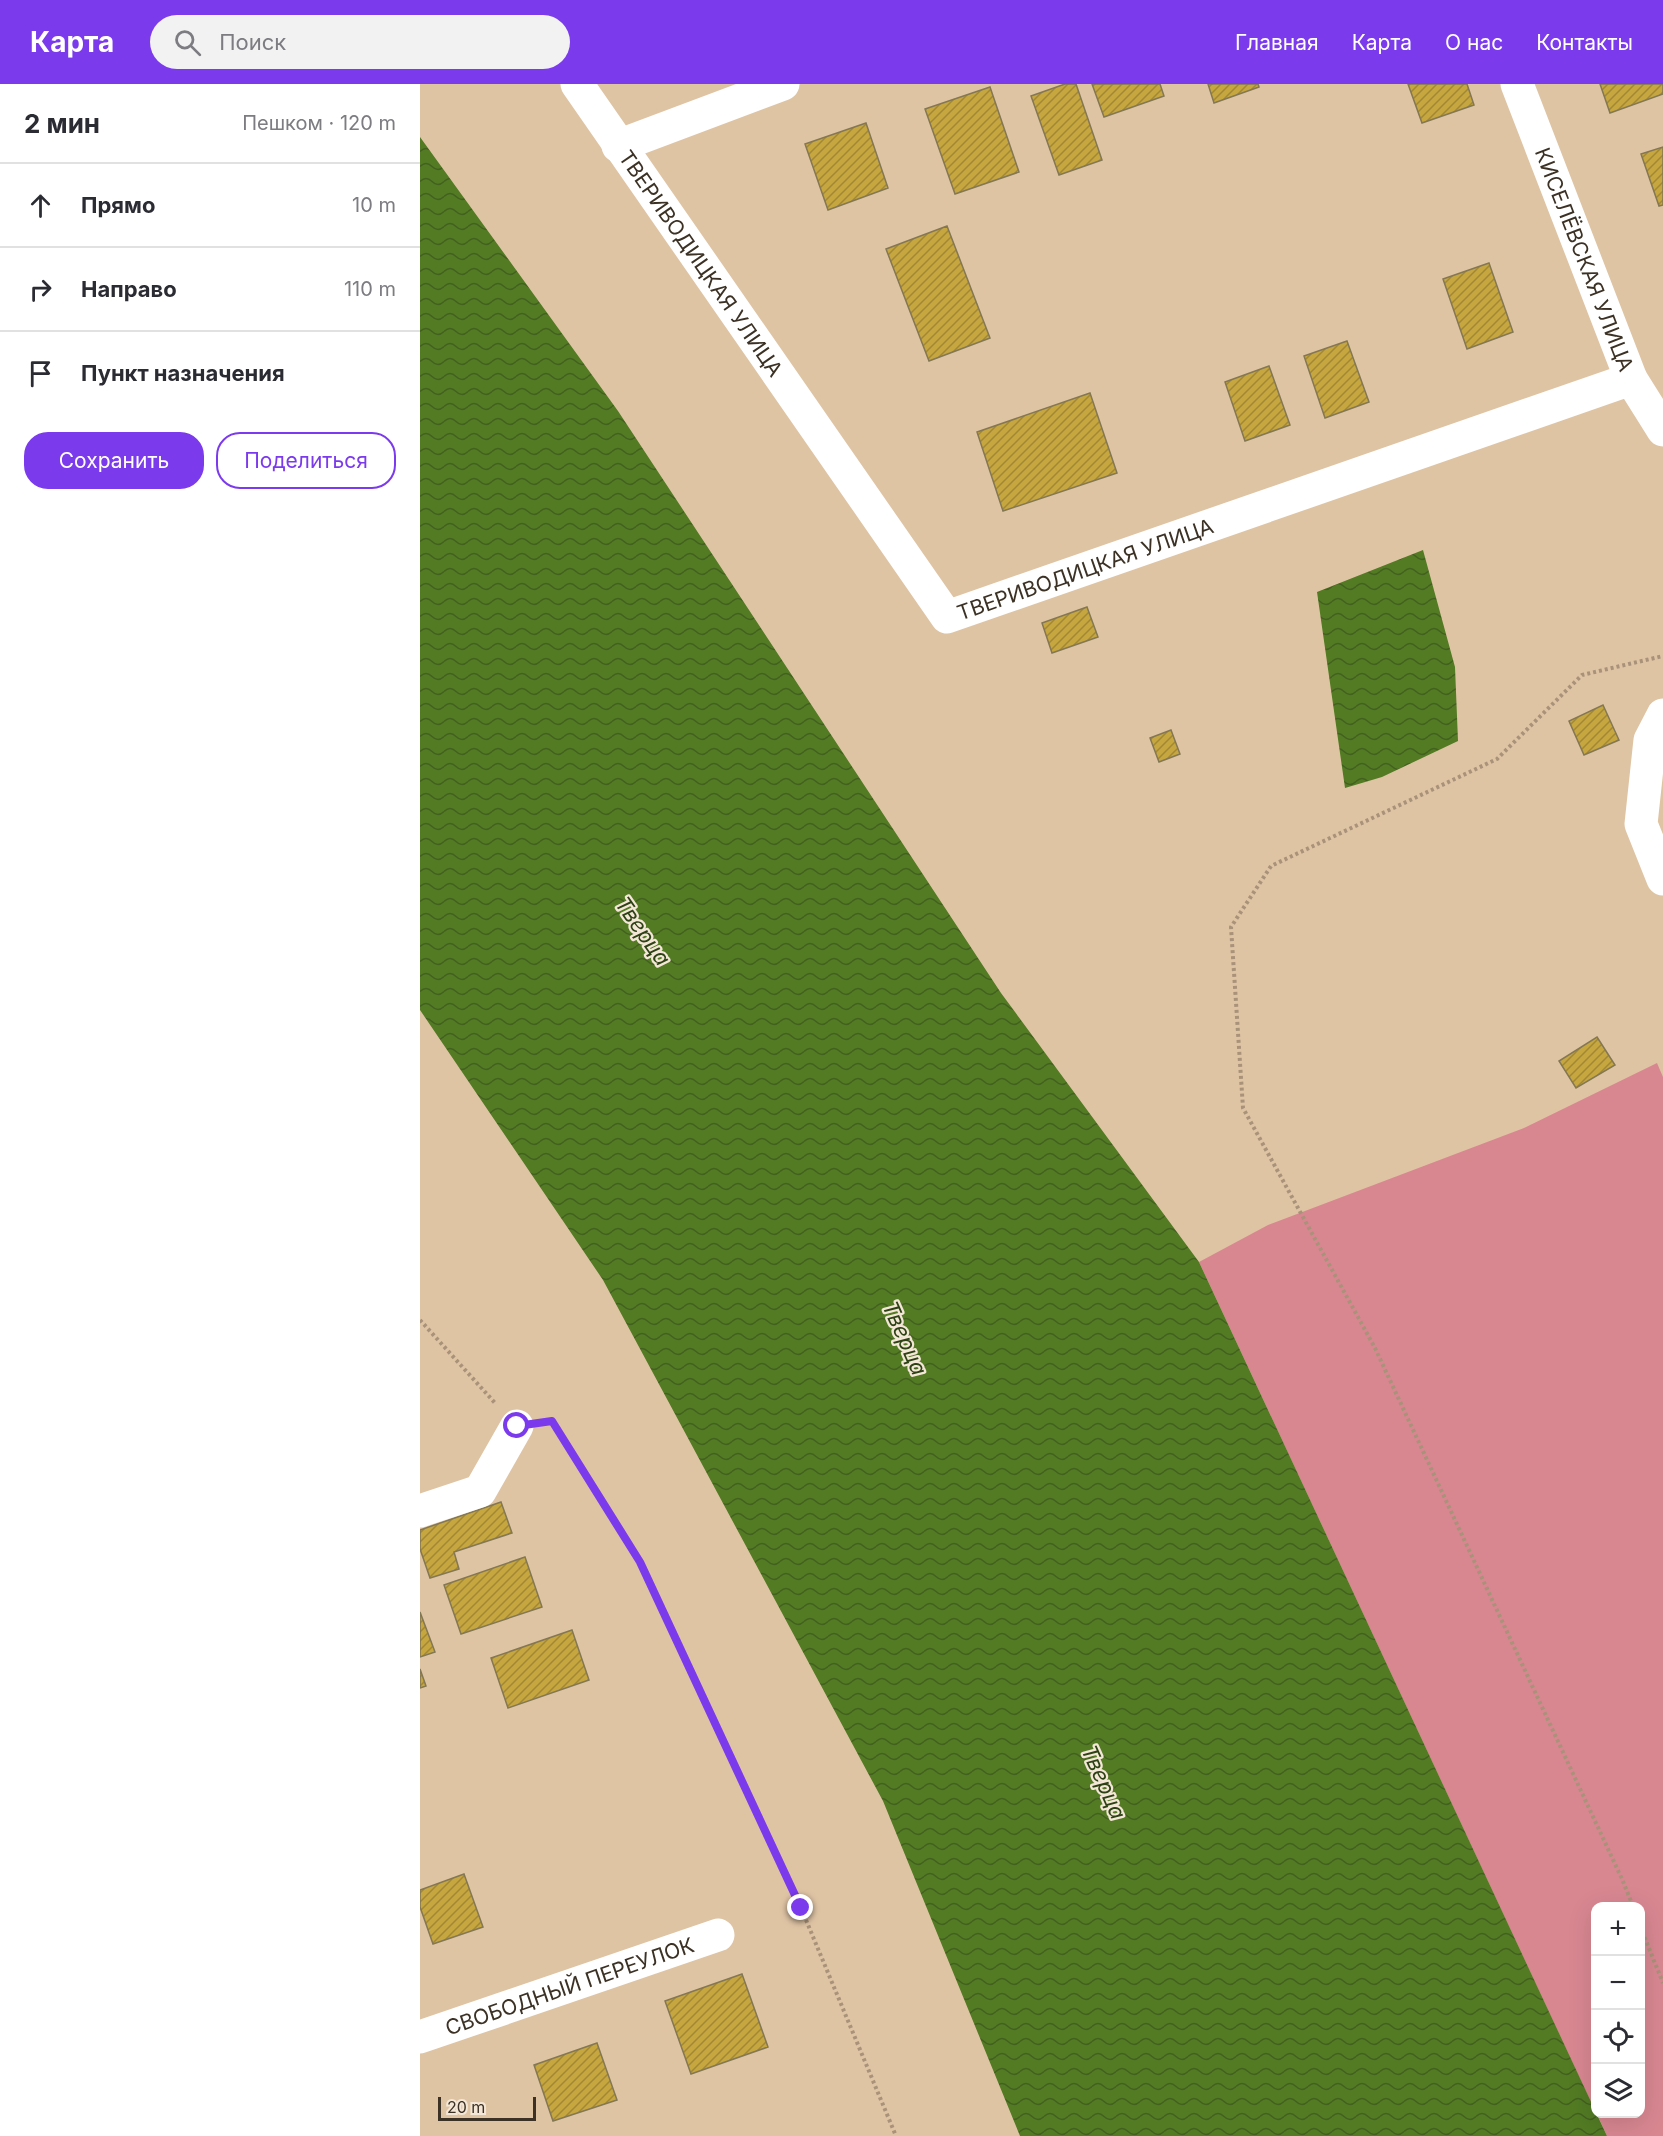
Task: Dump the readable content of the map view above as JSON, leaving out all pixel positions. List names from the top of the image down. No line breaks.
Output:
{"streets":{"street":["КИСЕЛЁВСКАЯ УЛИЦА","ТВЕРИВОДИЦКАЯ УЛИЦА","СВОБОДНЫЙ ПЕРЕУЛОК"]},"crossings":[["КИСЕЛЁВСКАЯ УЛИЦА","ТВЕРИВОДИЦКАЯ УЛИЦА"]],"water":["Тверца"],"scale_bar":"20 m","page":{"header":"Карта","search":"Поиск","nav":["Главная","Карта","О нас","Контакты"],"heading":["2 мин","Пешком · 120 m"],"list":[["Прямо","10 m"],["Направо","110 m"],"Пункт назначения"],"buttons":["Сохранить","Поделиться"],"map_buttons":["+","−"],"scale":"20 m"}}
